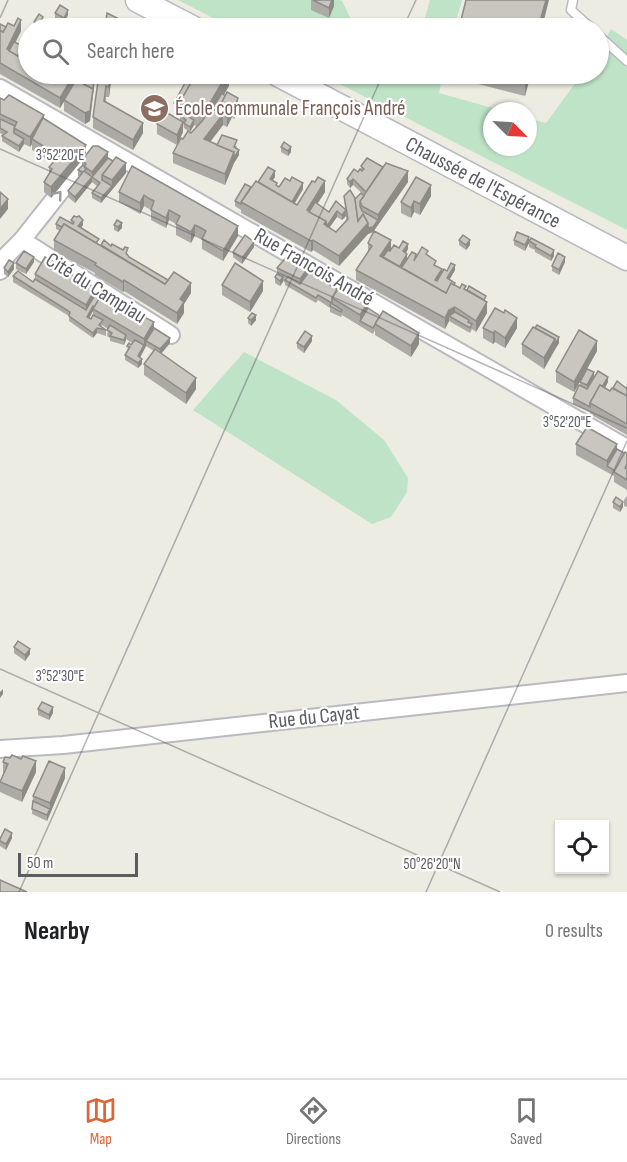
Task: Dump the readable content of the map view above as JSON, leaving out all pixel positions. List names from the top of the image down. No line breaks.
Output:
{"streets":{"main road":["Chaussée de l'Espérance"],"street":["Rue Francois André","Cité du Campiau","Rue du Cayat"]},"places":{"school or university":["École communale François André"]},"scale_bar":"50 m","north":"bottom right","page":{"search":"Search here","scale":"50 m","heading":["Nearby","0 results"],"nav":["Map","Directions","Saved"]},"coordinates":["3°52'20\"E","3°52'30\"E","50°26'20\"N"]}
